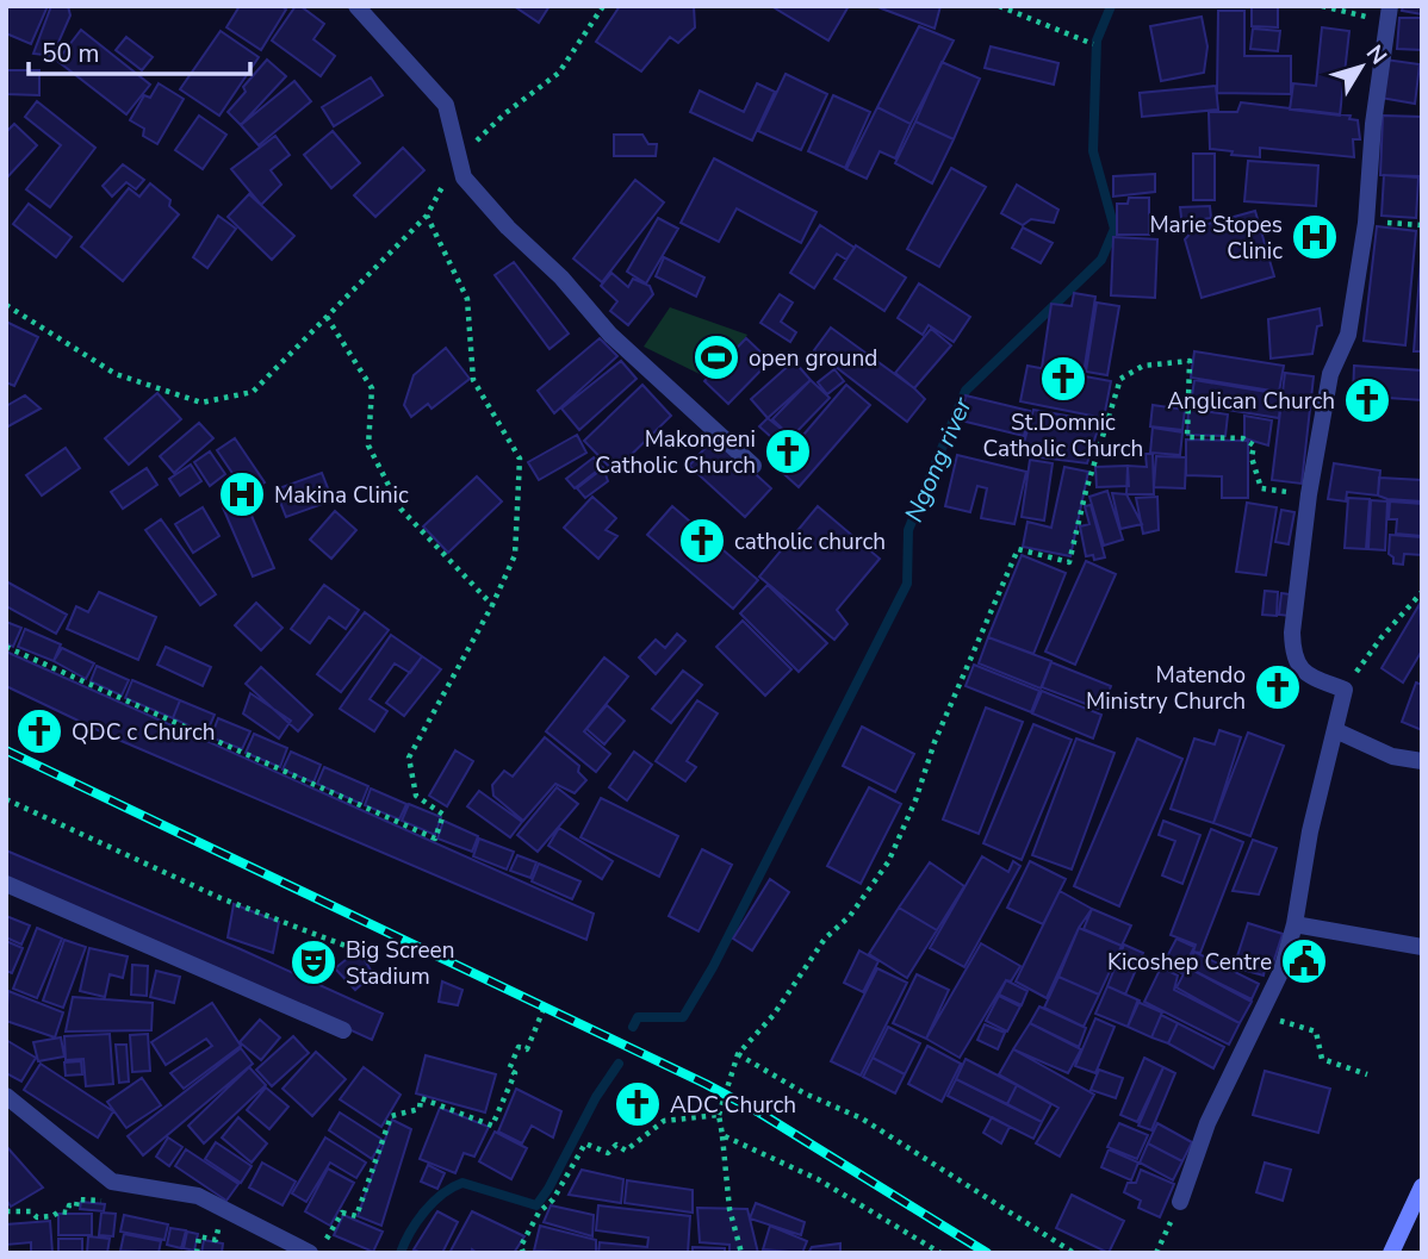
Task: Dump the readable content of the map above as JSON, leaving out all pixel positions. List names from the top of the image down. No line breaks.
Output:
{"water":["Ngong river"],"places":{"hospital":["Marie Stopes Clinic","Makina Clinic"],"sports":["open ground"],"church":["St.Domnic Catholic Church","Anglican Church","Makongeni Catholic Church","catholic church","Matendo Ministry Church","QDC c Church","ADC Church"],"public building":["Kicoshep Centre"],"theatre":["Big Screen Stadium"]},"scale_bar":"50 m","north":"top right"}
